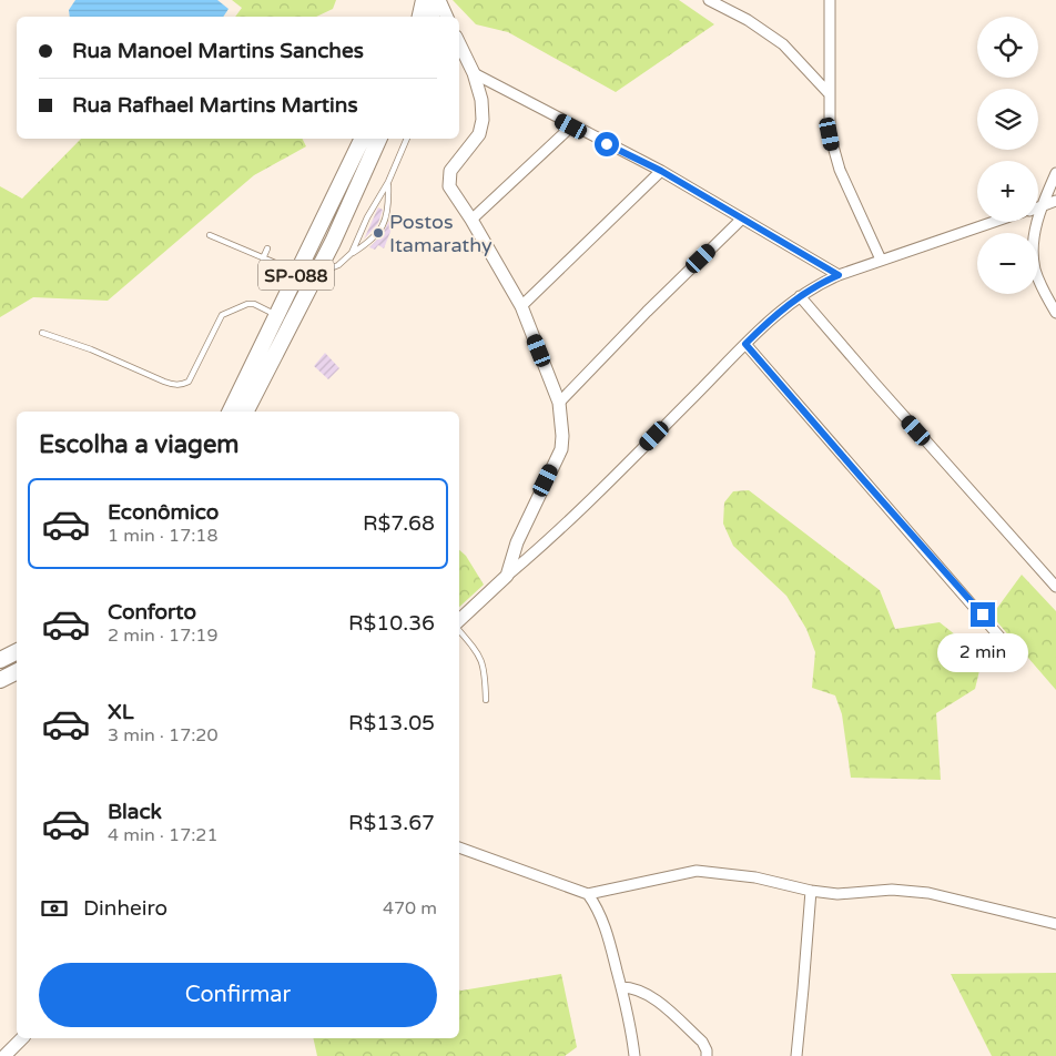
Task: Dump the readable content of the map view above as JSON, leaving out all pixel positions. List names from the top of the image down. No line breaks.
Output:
{"streets":{"highway":["SP-088"]},"places":["Postos Itamarathy"],"page":{"map_buttons":["+","−"],"banner":["Rua Manoel Martins Sanches","Rua Rafhael Martins Martins"],"heading":"Escolha a viagem","list":[{"name":"Econômico","note":"1 min · 17:18","value":"R$7.68"},{"name":"Conforto","note":"2 min · 17:19","value":"R$10.36"},{"name":"XL","note":"3 min · 17:20","value":"R$13.05"},{"name":"Black","note":"4 min · 17:21","value":"R$13.67"}],"bubble":"2 min","pay":["Dinheiro","470 m"],"buttons":"Confirmar"}}
